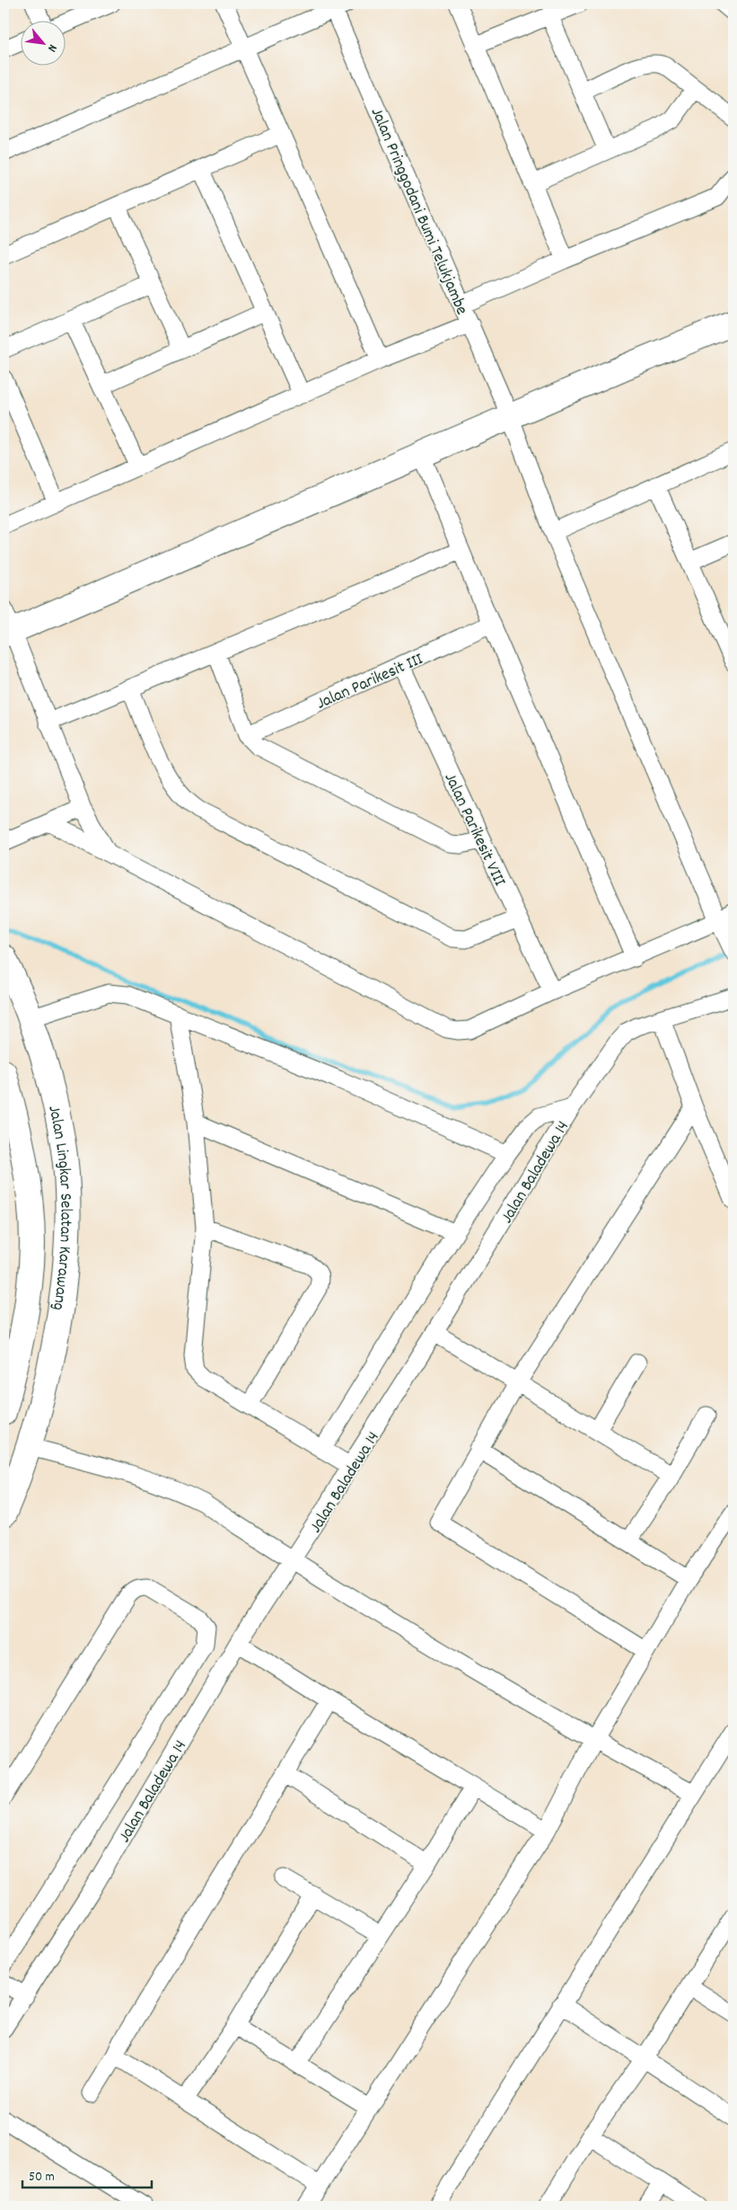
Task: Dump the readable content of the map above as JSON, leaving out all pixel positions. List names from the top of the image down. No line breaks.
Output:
{"streets":{"main road":["Jalan Lingkar Selatan Karawang"],"street":["Jalan Pringgodani Bumi Telukjambe","Jalan Parikesit III","Jalan Parikesit VIII","Jalan Baladewa 14"]},"crossings":[["Jalan Parikesit III","Jalan Parikesit VIII"]],"scale_bar":"50 m","north":"bottom right"}
